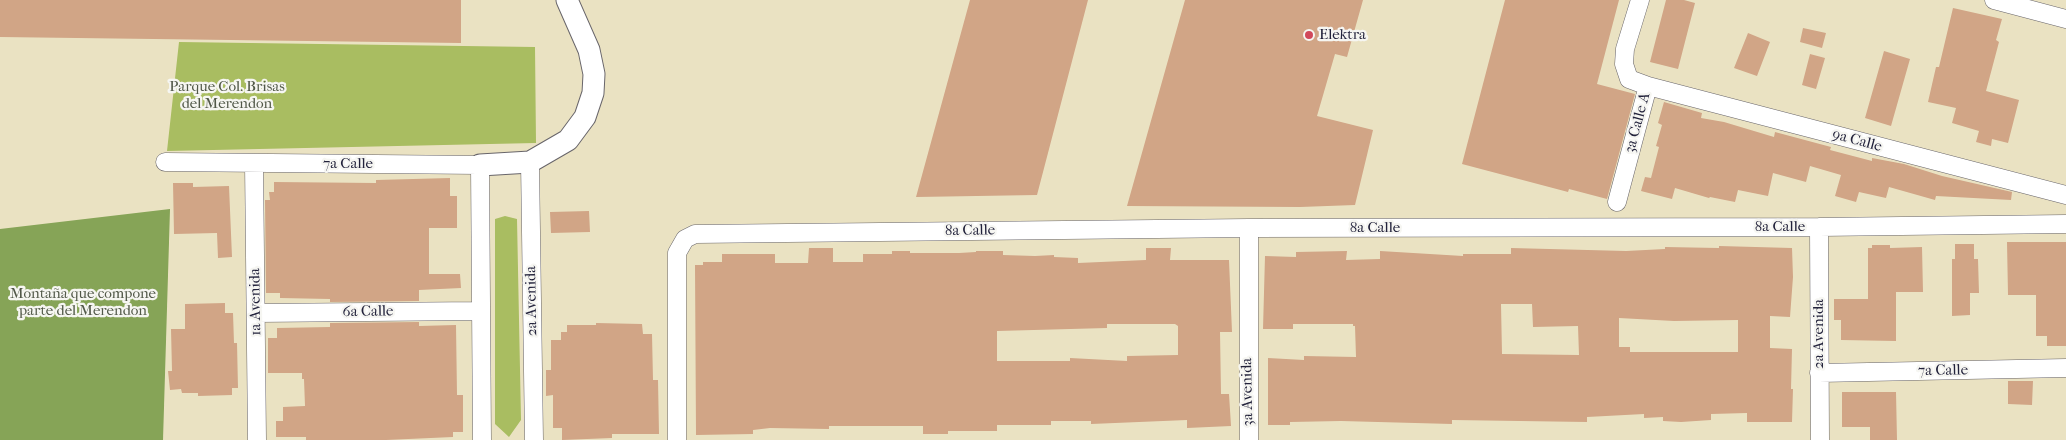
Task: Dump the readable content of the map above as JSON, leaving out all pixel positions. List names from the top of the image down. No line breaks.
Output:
{"streets":{"street":["3a Calle A","9a Calle","7a Calle","8a Calle","2a Avenida","1a Avenida","6a Calle","3a Avenida"]},"crossings":[["3a Calle A","9a Calle"],["7a Calle","2a Avenida"],["7a Calle","1a Avenida"],["8a Calle","2a Avenida"],["8a Calle","3a Avenida"],["1a Avenida","6a Calle"]],"parks":["Parque Col. Brisas del Merendon","Montaña que compone parte del Merendon"],"places":["Elektra"]}
